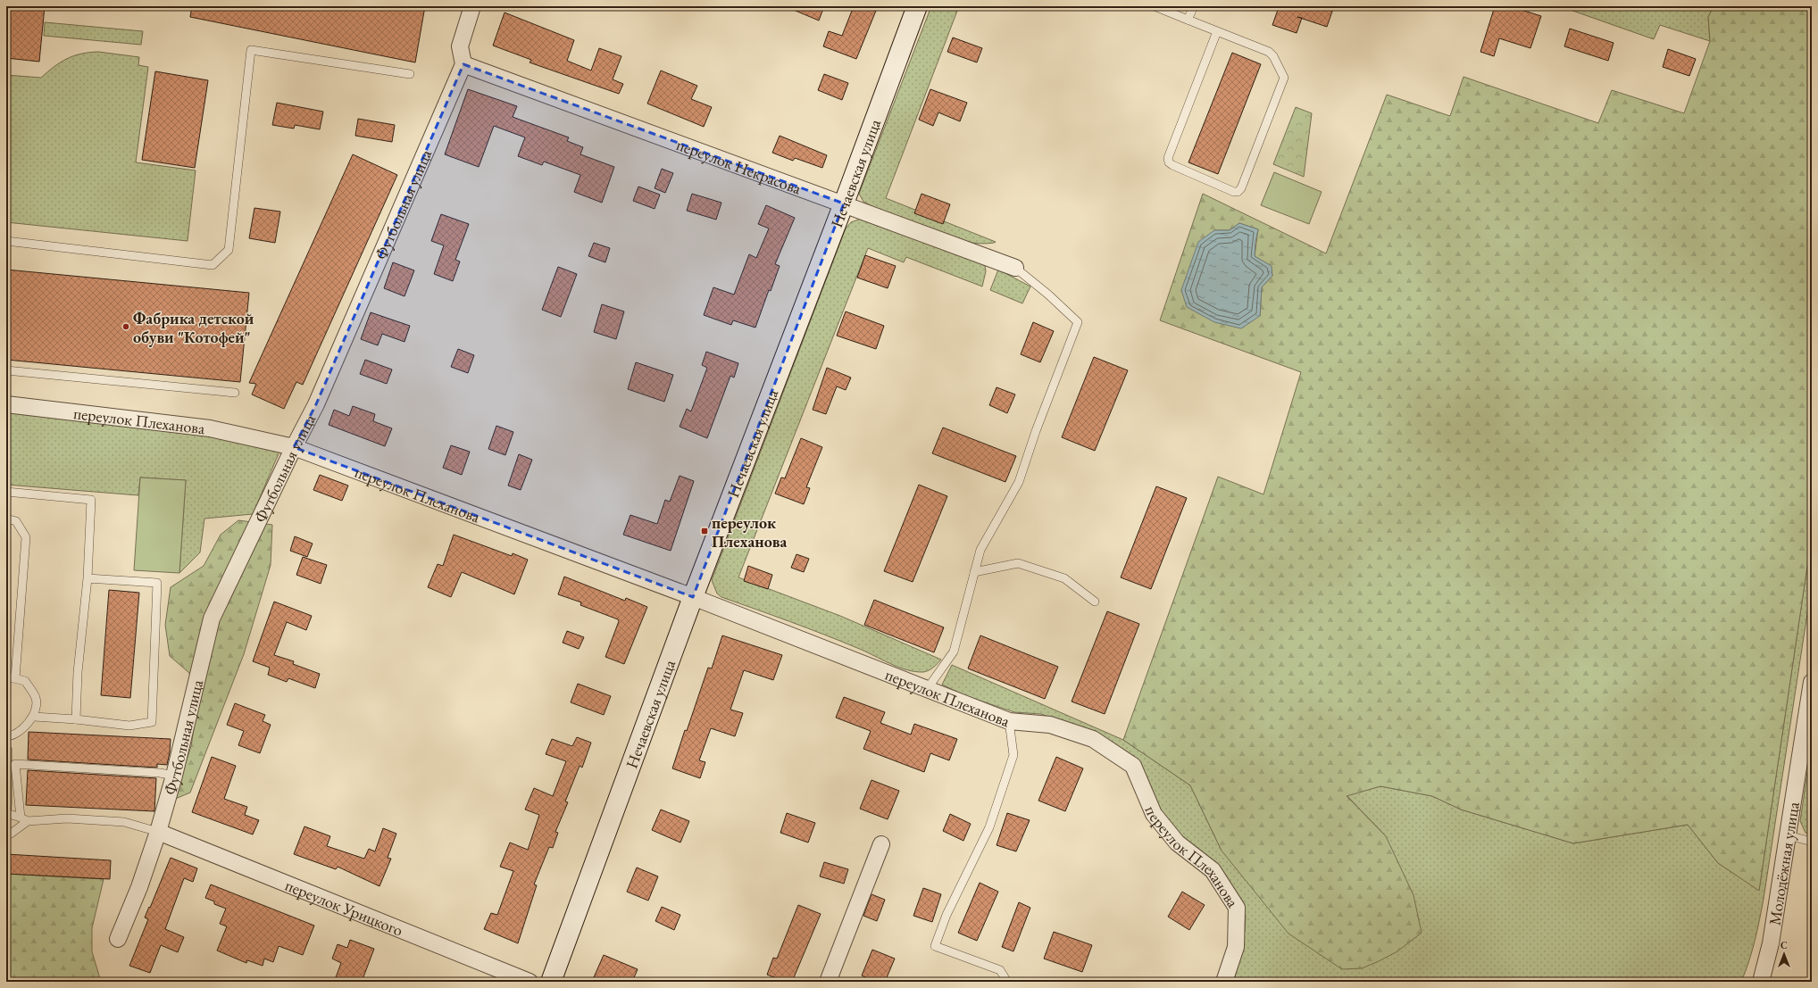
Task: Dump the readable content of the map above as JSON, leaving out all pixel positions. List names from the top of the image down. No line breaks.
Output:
{"streets":{"street":["переулок Некрасова","Нечаевская улица","Футбольная улица","переулок Плеханова","Молодёжная улица","переулок Урицкого"]},"crossings":[["переулок Некрасова","Нечаевская улица"],["переулок Некрасова","Футбольная улица"],["Нечаевская улица","переулок Плеханова"],["Футбольная улица","переулок Плеханова"],["Футбольная улица","переулок Урицкого"]],"places":{"other":["Фабрика детской обуви \"Котофей\""],"transit":["переулок Плеханова"]},"north":"top"}
